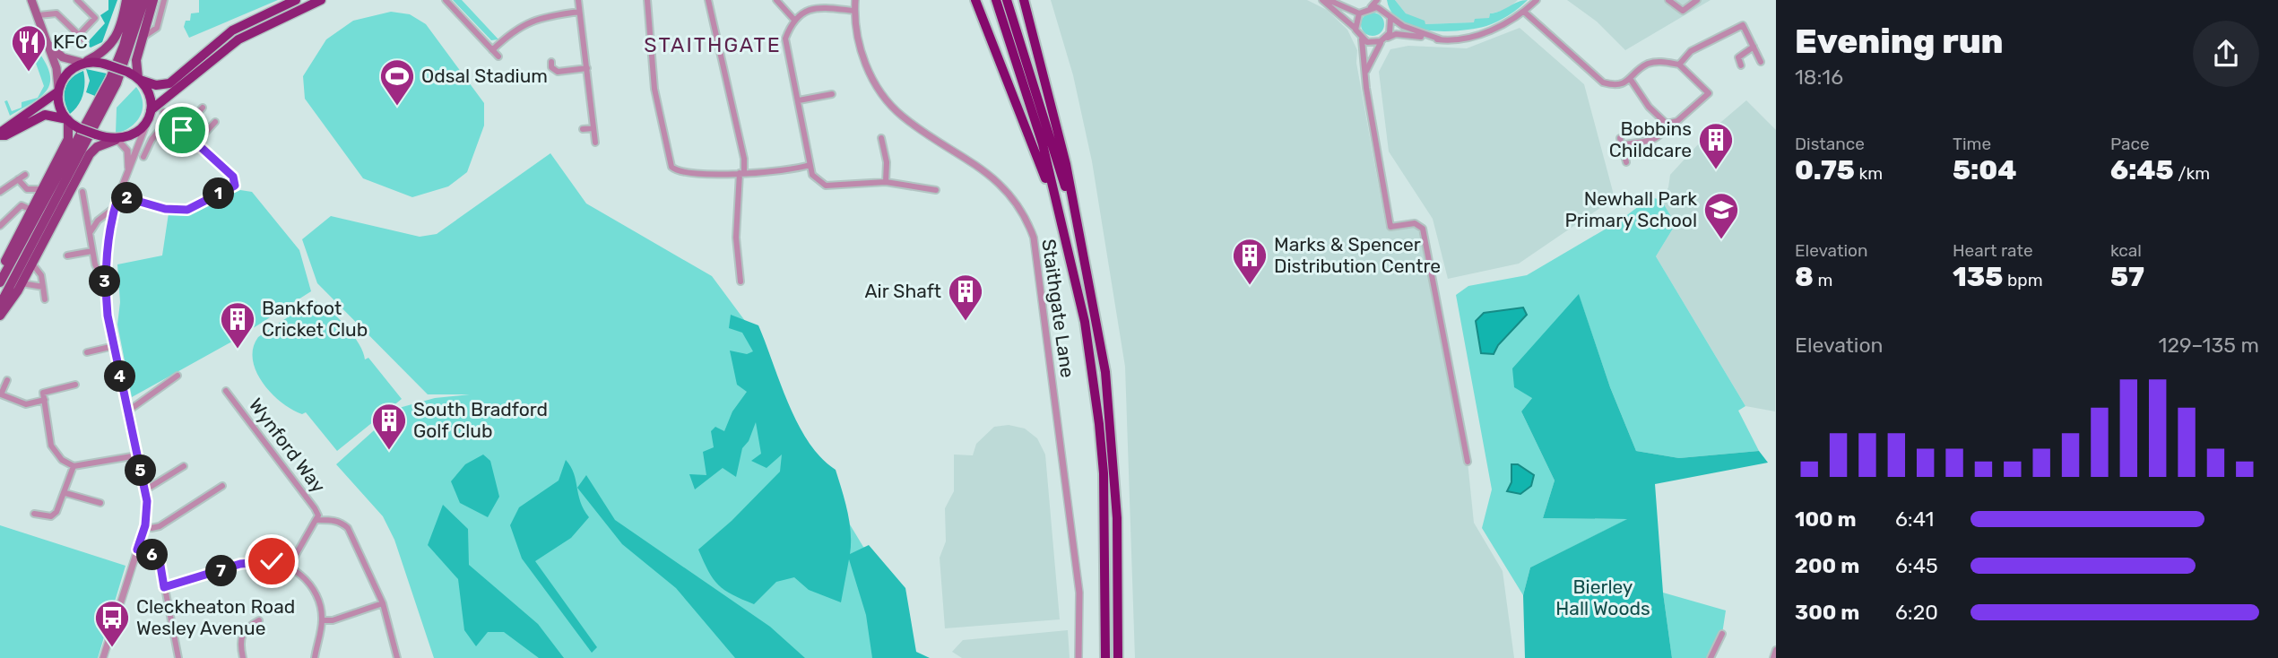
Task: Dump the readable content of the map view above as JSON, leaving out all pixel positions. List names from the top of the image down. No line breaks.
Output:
{"streets":{"street":["Staithgate Lane","Wynford Way"]},"districts":["STAITHGATE"],"parks":["Bierley Hall Woods"],"places":{"restaurant":["KFC"],"sports":["Odsal Stadium"],"building":["Bobbins Childcare","Marks & Spencer Distribution Centre","Air Shaft","Bankfoot Cricket Club","South Bradford Golf Club"],"school or university":["Newhall Park Primary School"],"bus stop":["Cleckheaton Road Wesley Avenue"]},"page":{"heading":["Evening run","18:16"],"stats":[["Distance","0.75 km"],["Time","5:04"],["Pace","6:45 /km"],["Elevation","8 m"],["Heart rate","135 bpm"],["kcal","57"]],"pins":["1","2","3","4","5","6","7"],"chart":["Elevation","129–135 m"],"list":[{"name":"100 m","note":"6:41"},{"name":"200 m","note":"6:45"},{"name":"300 m","note":"6:20"}]}}
